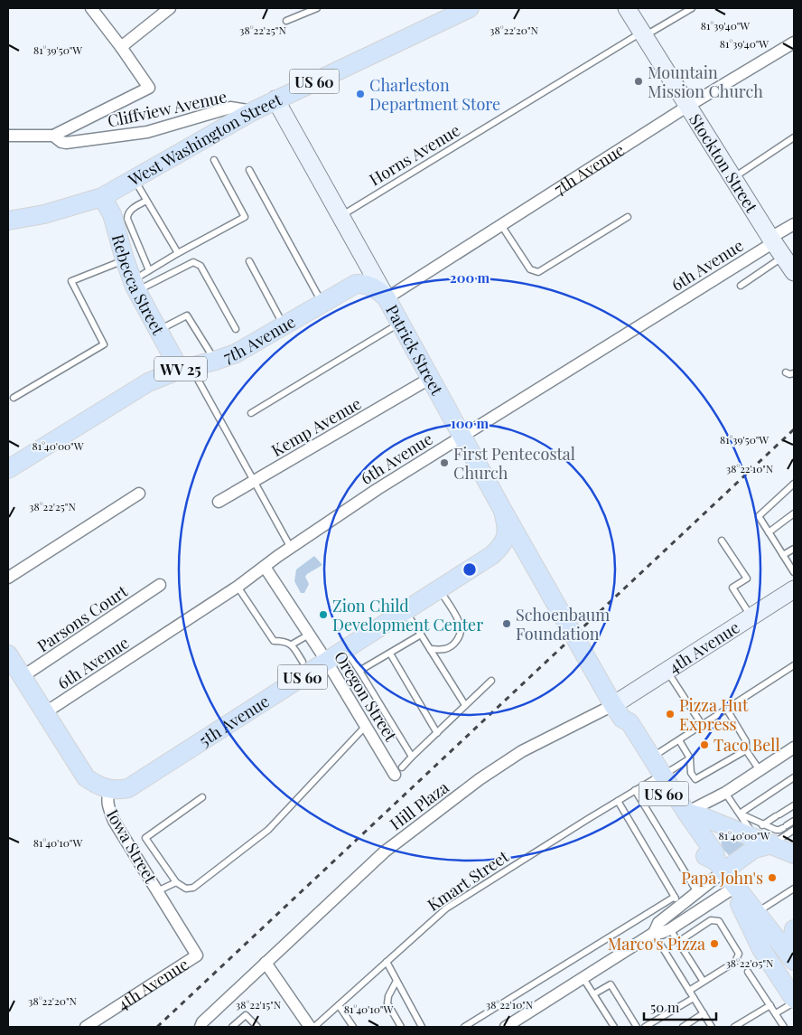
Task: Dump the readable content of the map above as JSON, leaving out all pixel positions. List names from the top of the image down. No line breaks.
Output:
{"streets":{"main road":["US 60","West Washington Street","7th Avenue","Rebecca Street","Patrick Street","WV 25","5th Avenue","Iowa Street"],"street":["Cliffview Avenue","Stockton Street","6th Avenue","Kemp Avenue","Parsons Court","4th Avenue","Oregon Street","Hill Plaza"],"lane":["Horns Avenue","Kmart Street"]},"crossings":[["US 60","7th Avenue"],["US 60","Patrick Street"],["Cliffview Avenue","West Washington Street"],["West Washington Street","Rebecca Street"],["West Washington Street","Patrick Street"],["Horns Avenue","Stockton Street"],["Horns Avenue","Patrick Street"],["Stockton Street","7th Avenue"],["Stockton Street","6th Avenue"],["7th Avenue","Rebecca Street"],["7th Avenue","Patrick Street"],["6th Avenue","Patrick Street"],["6th Avenue","Oregon Street"],["6th Avenue","Iowa Street"],["Patrick Street","Kemp Avenue"],["Patrick Street","4th Avenue"],["Patrick Street","Hill Plaza"],["Patrick Street","Kmart Street"],["Parsons Court","Iowa Street"],["4th Avenue","Hill Plaza"],["4th Avenue","Iowa Street"],["Oregon Street","5th Avenue"],["5th Avenue","Iowa Street"]],"places":["Mountain Mission Church","Charleston Department Store","First Pentecostal Church","Zion Child Development Center","Schoenbaum Foundation","Pizza Hut Express","Taco Bell","Papa John's","Marco's Pizza"],"scale_bar":"50 m","coordinates":["81°39'40\"W","38°22'25\"N","38°22'20\"N","81°39'50\"W","81°40'00\"W","38°22'10\"N","81°40'10\"W","38°22'05\"N","38°22'15\"N"],"rings":["200 m","100 m"]}
